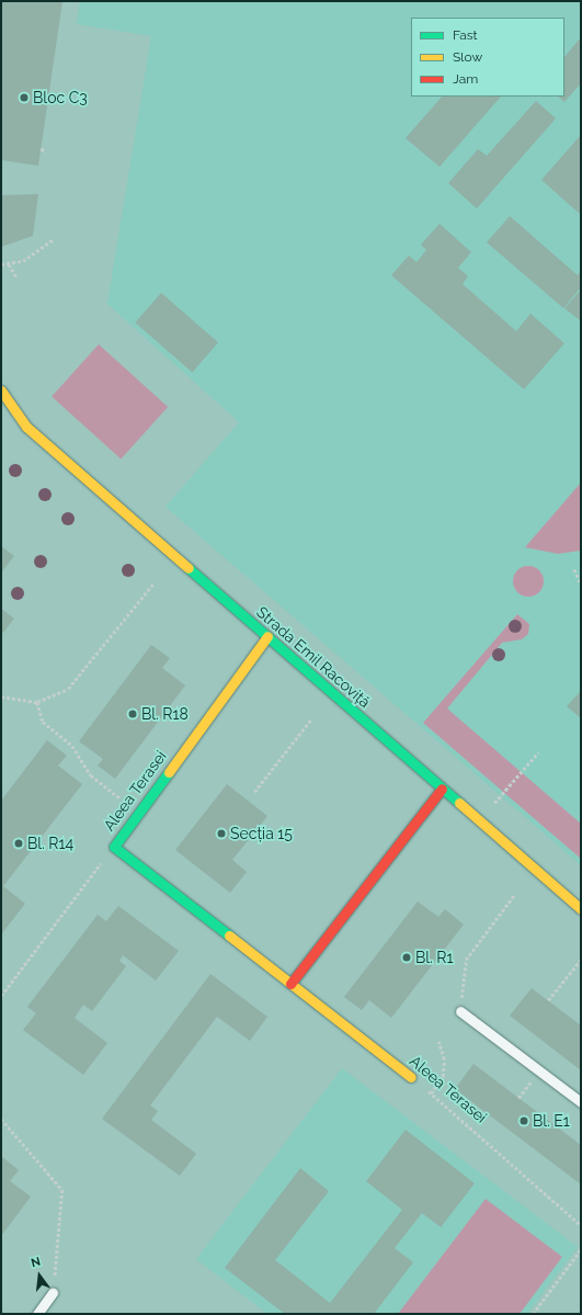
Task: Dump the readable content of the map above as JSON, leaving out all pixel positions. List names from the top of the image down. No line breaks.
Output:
{"streets":{"street":["Strada Emil Racoviță","Aleea Terasei"]},"crossings":[["Strada Emil Racoviță","Aleea Terasei"]],"places":["Bloc C3","Bl. R18","Secția 15","Bl. R14","Bl. R1","Bl. E1"],"legend":["Fast","Slow","Jam"],"north":"top"}
